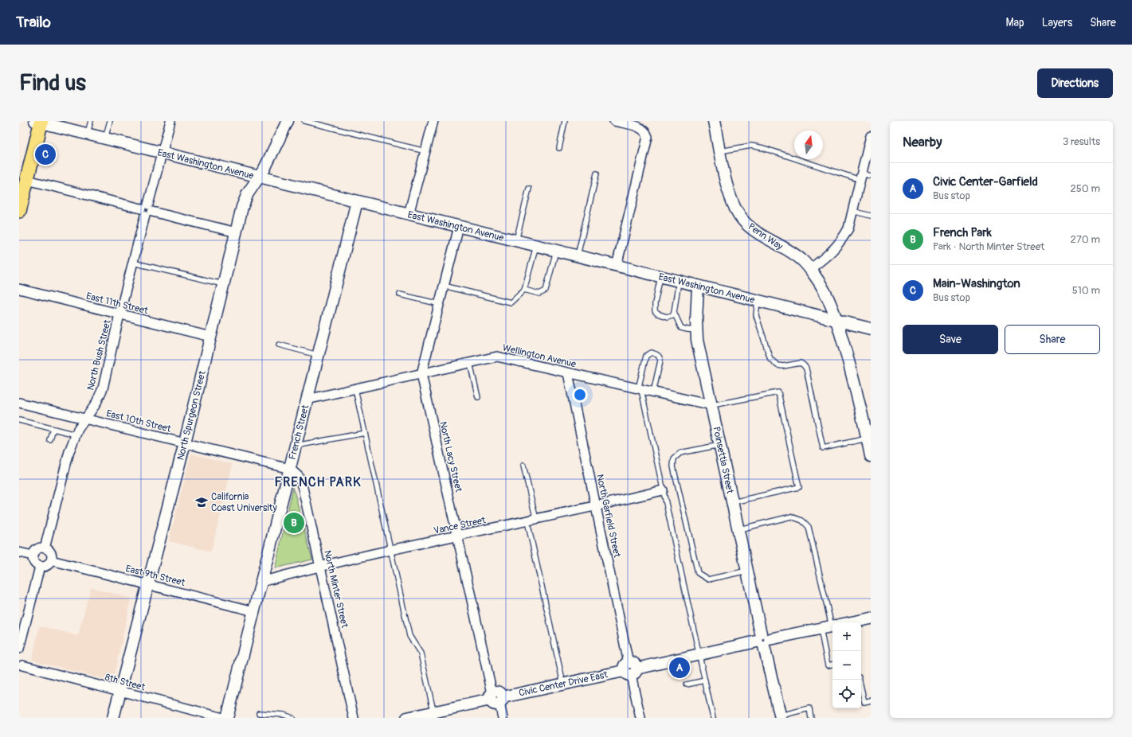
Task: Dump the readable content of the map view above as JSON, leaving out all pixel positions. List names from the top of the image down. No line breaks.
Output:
{"streets":{"street":["East Washington Avenue","Penn Way","East 11th Street","North Bush Street","Wellington Avenue","North Spurgeon Street","East 10th Street","French Street","North Lacy Street","Poinsettia Street","North Garfield Street","Vance Street","East 9th Street","North Minter Street","8th Street","Civic Center Drive East"]},"crossings":[["East Washington Avenue","Penn Way"],["East Washington Avenue","North Bush Street"],["East Washington Avenue","North Spurgeon Street"],["East Washington Avenue","French Street"],["East Washington Avenue","North Lacy Street"],["East Washington Avenue","Poinsettia Street"],["East 11th Street","North Bush Street"],["East 11th Street","North Spurgeon Street"],["North Bush Street","East 10th Street"],["North Bush Street","East 9th Street"],["Wellington Avenue","French Street"],["Wellington Avenue","North Lacy Street"],["Wellington Avenue","Poinsettia Street"],["Wellington Avenue","North Garfield Street"],["North Spurgeon Street","East 10th Street"],["North Spurgeon Street","East 9th Street"],["North Spurgeon Street","8th Street"],["East 10th Street","French Street"],["East 10th Street","North Minter Street"],["French Street","Vance Street"],["French Street","East 9th Street"],["French Street","North Minter Street"],["North Lacy Street","Vance Street"],["North Lacy Street","Civic Center Drive East"],["Poinsettia Street","Civic Center Drive East"],["North Garfield Street","Vance Street"],["North Garfield Street","Civic Center Drive East"],["Vance Street","North Minter Street"]],"districts":["FRENCH PARK"],"places":{"school or university":["California Coast University"]},"north":"top","page":{"header":"Trailo","nav":["Map","Layers","Share"],"buttons":["Directions",["Save","Share"]],"title":"Find us","heading":["Nearby","3 results"],"pins":["C","B","A"],"list":[{"mark":"A","name":"Civic Center-Garfield","note":"Bus stop","value":"250 m"},{"mark":"B","name":"French Park","note":"Park · North Minter Street","value":"270 m"},{"mark":"C","name":"Main-Washington","note":"Bus stop","value":"510 m"}],"map_buttons":["+","−"]}}
